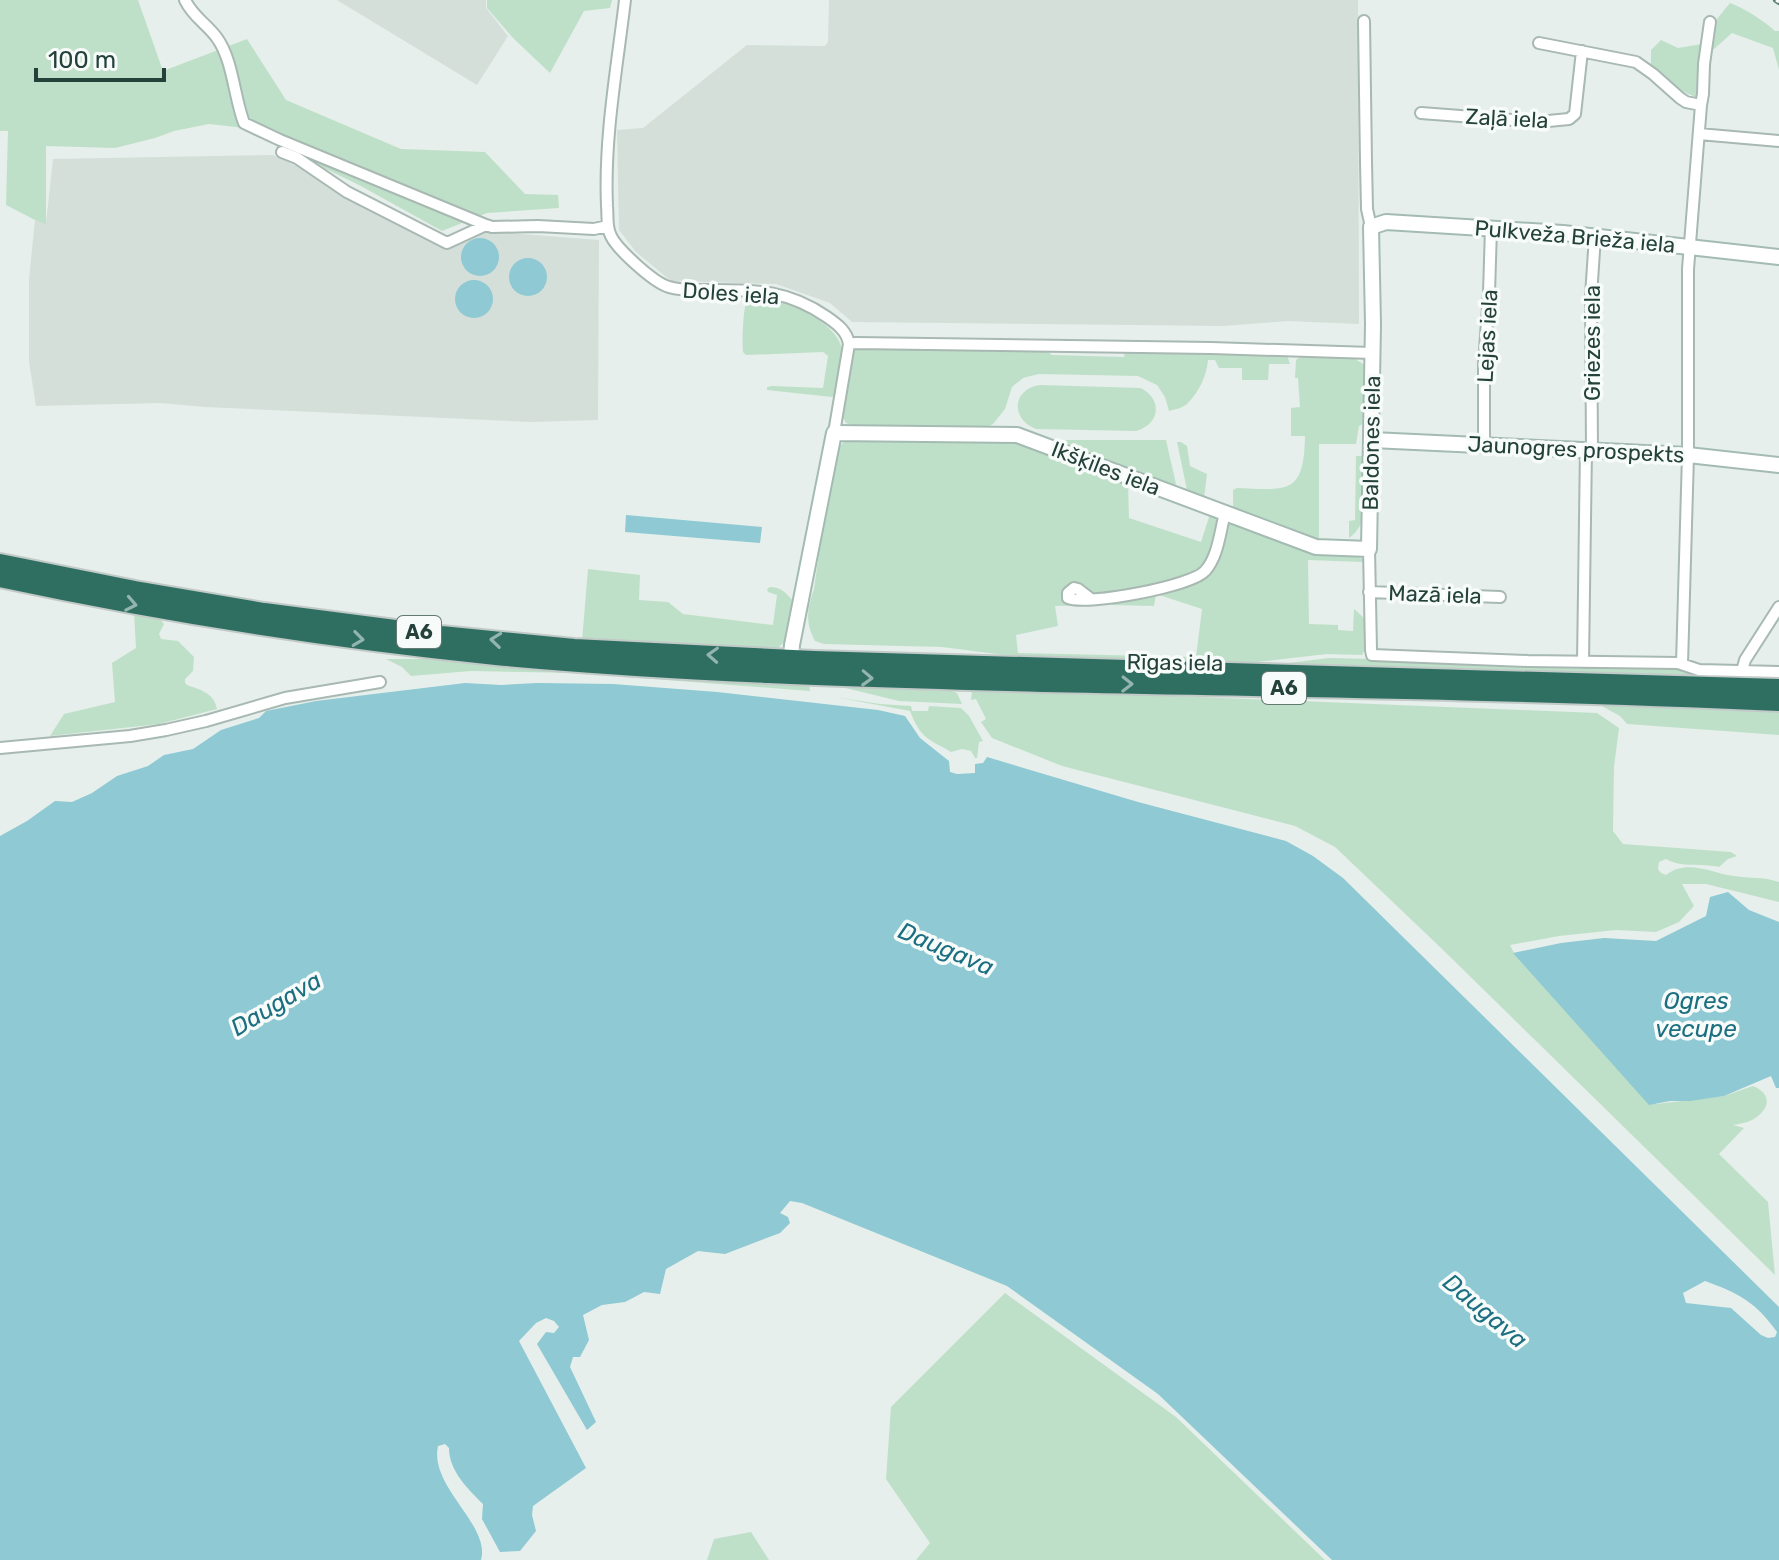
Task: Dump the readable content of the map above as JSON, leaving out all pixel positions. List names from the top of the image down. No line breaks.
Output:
{"streets":{"highway":["A6","Rīgas iela"],"street":["Zaļā iela","Pulkveža Brieža iela","Doles iela","Lejas iela","Griezes iela","Baldones iela","Jaunogres prospekts","Ikšķiles iela","Mazā iela"]},"crossings":[["Pulkveža Brieža iela","Lejas iela"],["Pulkveža Brieža iela","Griezes iela"],["Pulkveža Brieža iela","Baldones iela"],["Lejas iela","Jaunogres prospekts"],["Griezes iela","Baldones iela"],["Griezes iela","Jaunogres prospekts"],["Baldones iela","Jaunogres prospekts"],["Baldones iela","Ikšķiles iela"],["Baldones iela","Mazā iela"],["A6","Rīgas iela"]],"water":["Daugava","Ogres vecupe"],"scale_bar":"100 m"}
